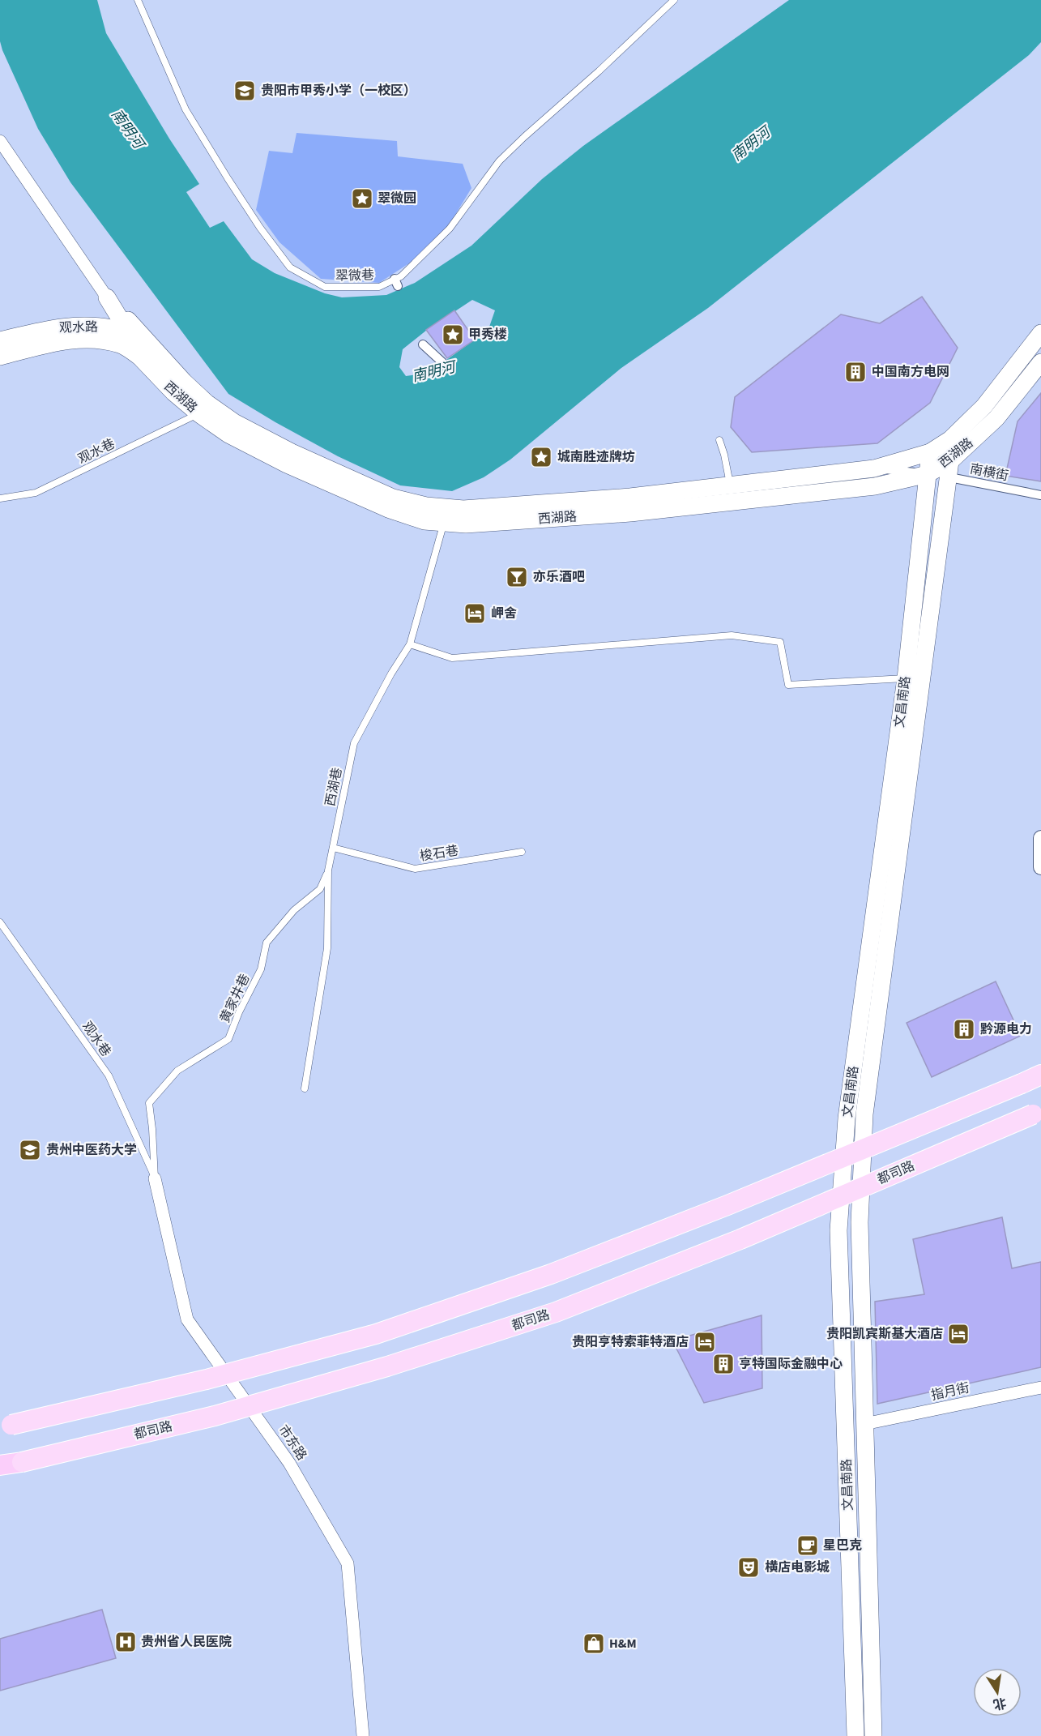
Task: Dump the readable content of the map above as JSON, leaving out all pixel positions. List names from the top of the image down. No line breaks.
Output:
{"streets":{"main road":["观水路","西湖路","文昌南路","都司路"],"street":["南横街","指月街","市东路"],"lane":["翠微巷","观水巷","西湖巷","梭石巷","黄家井巷"]},"crossings":[["观水路","西湖路"],["西湖路","观水巷"],["西湖路","南横街"],["西湖路","文昌南路"],["西湖路","西湖巷"],["观水巷","黄家井巷"],["观水巷","市东路"],["南横街","文昌南路"],["文昌南路","指月街"],["西湖巷","梭石巷"],["西湖巷","黄家井巷"],["黄家井巷","市东路"]],"water":["南明河"],"places":{"school or university":["贵阳市甲秀小学（一校区）","贵州中医药大学"],"place":["翠微园","甲秀楼","城南胜迹牌坊"],"building":["中国南方电网","黔源电力","亨特国际金融中心"],"bar":["亦乐酒吧"],"hotel":["岬舍","贵阳凯宾斯基大酒店","贵阳亨特索菲特酒店"],"cafe":["星巴克"],"theatre":["横店电影城"],"hospital":["贵州省人民医院"],"shop":["H&M"]},"north":"bottom"}
